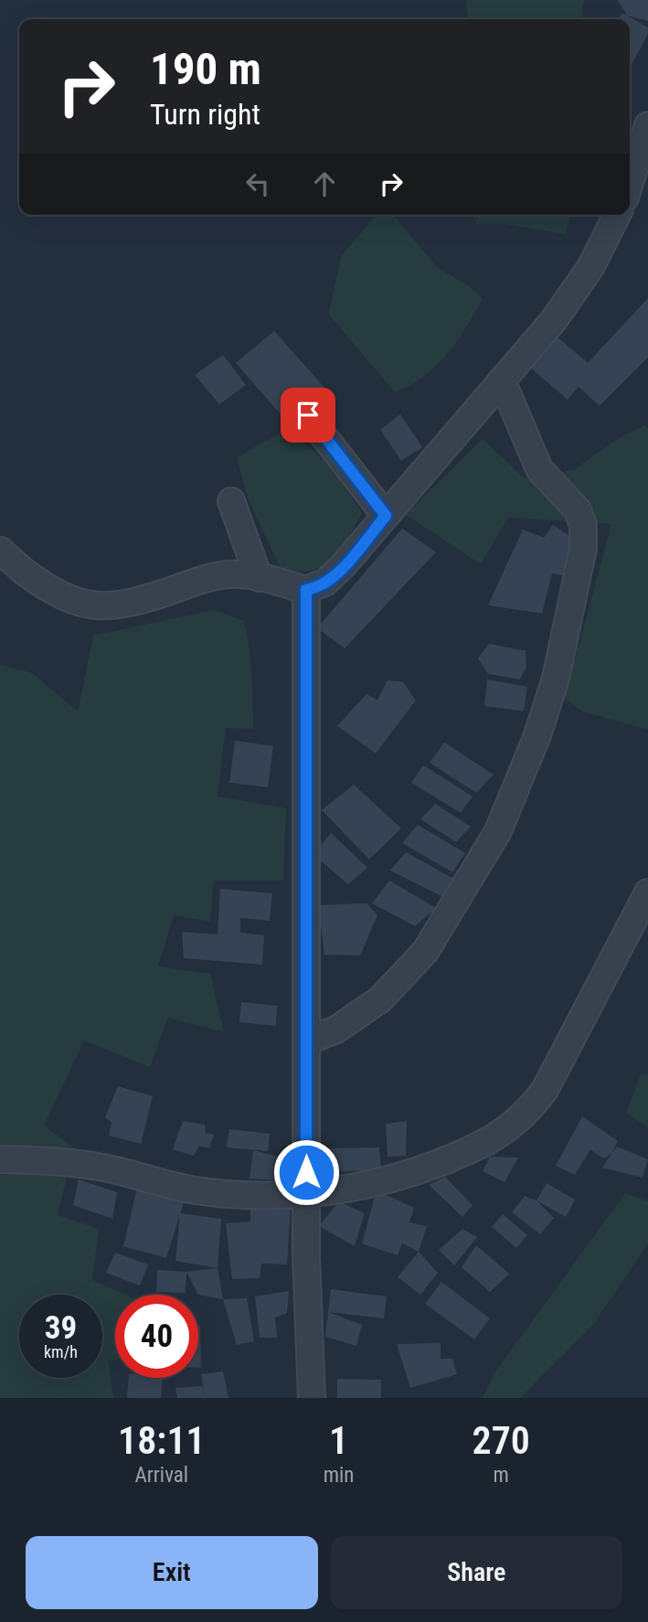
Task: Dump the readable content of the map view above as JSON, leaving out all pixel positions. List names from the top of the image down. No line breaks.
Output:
{"page":{"turn":["190 m","Turn right"],"speed":"39 km/h","limit":"40","eta":["18:11","Arrival","1","min","270","m"],"buttons":["Exit","Share"]}}
